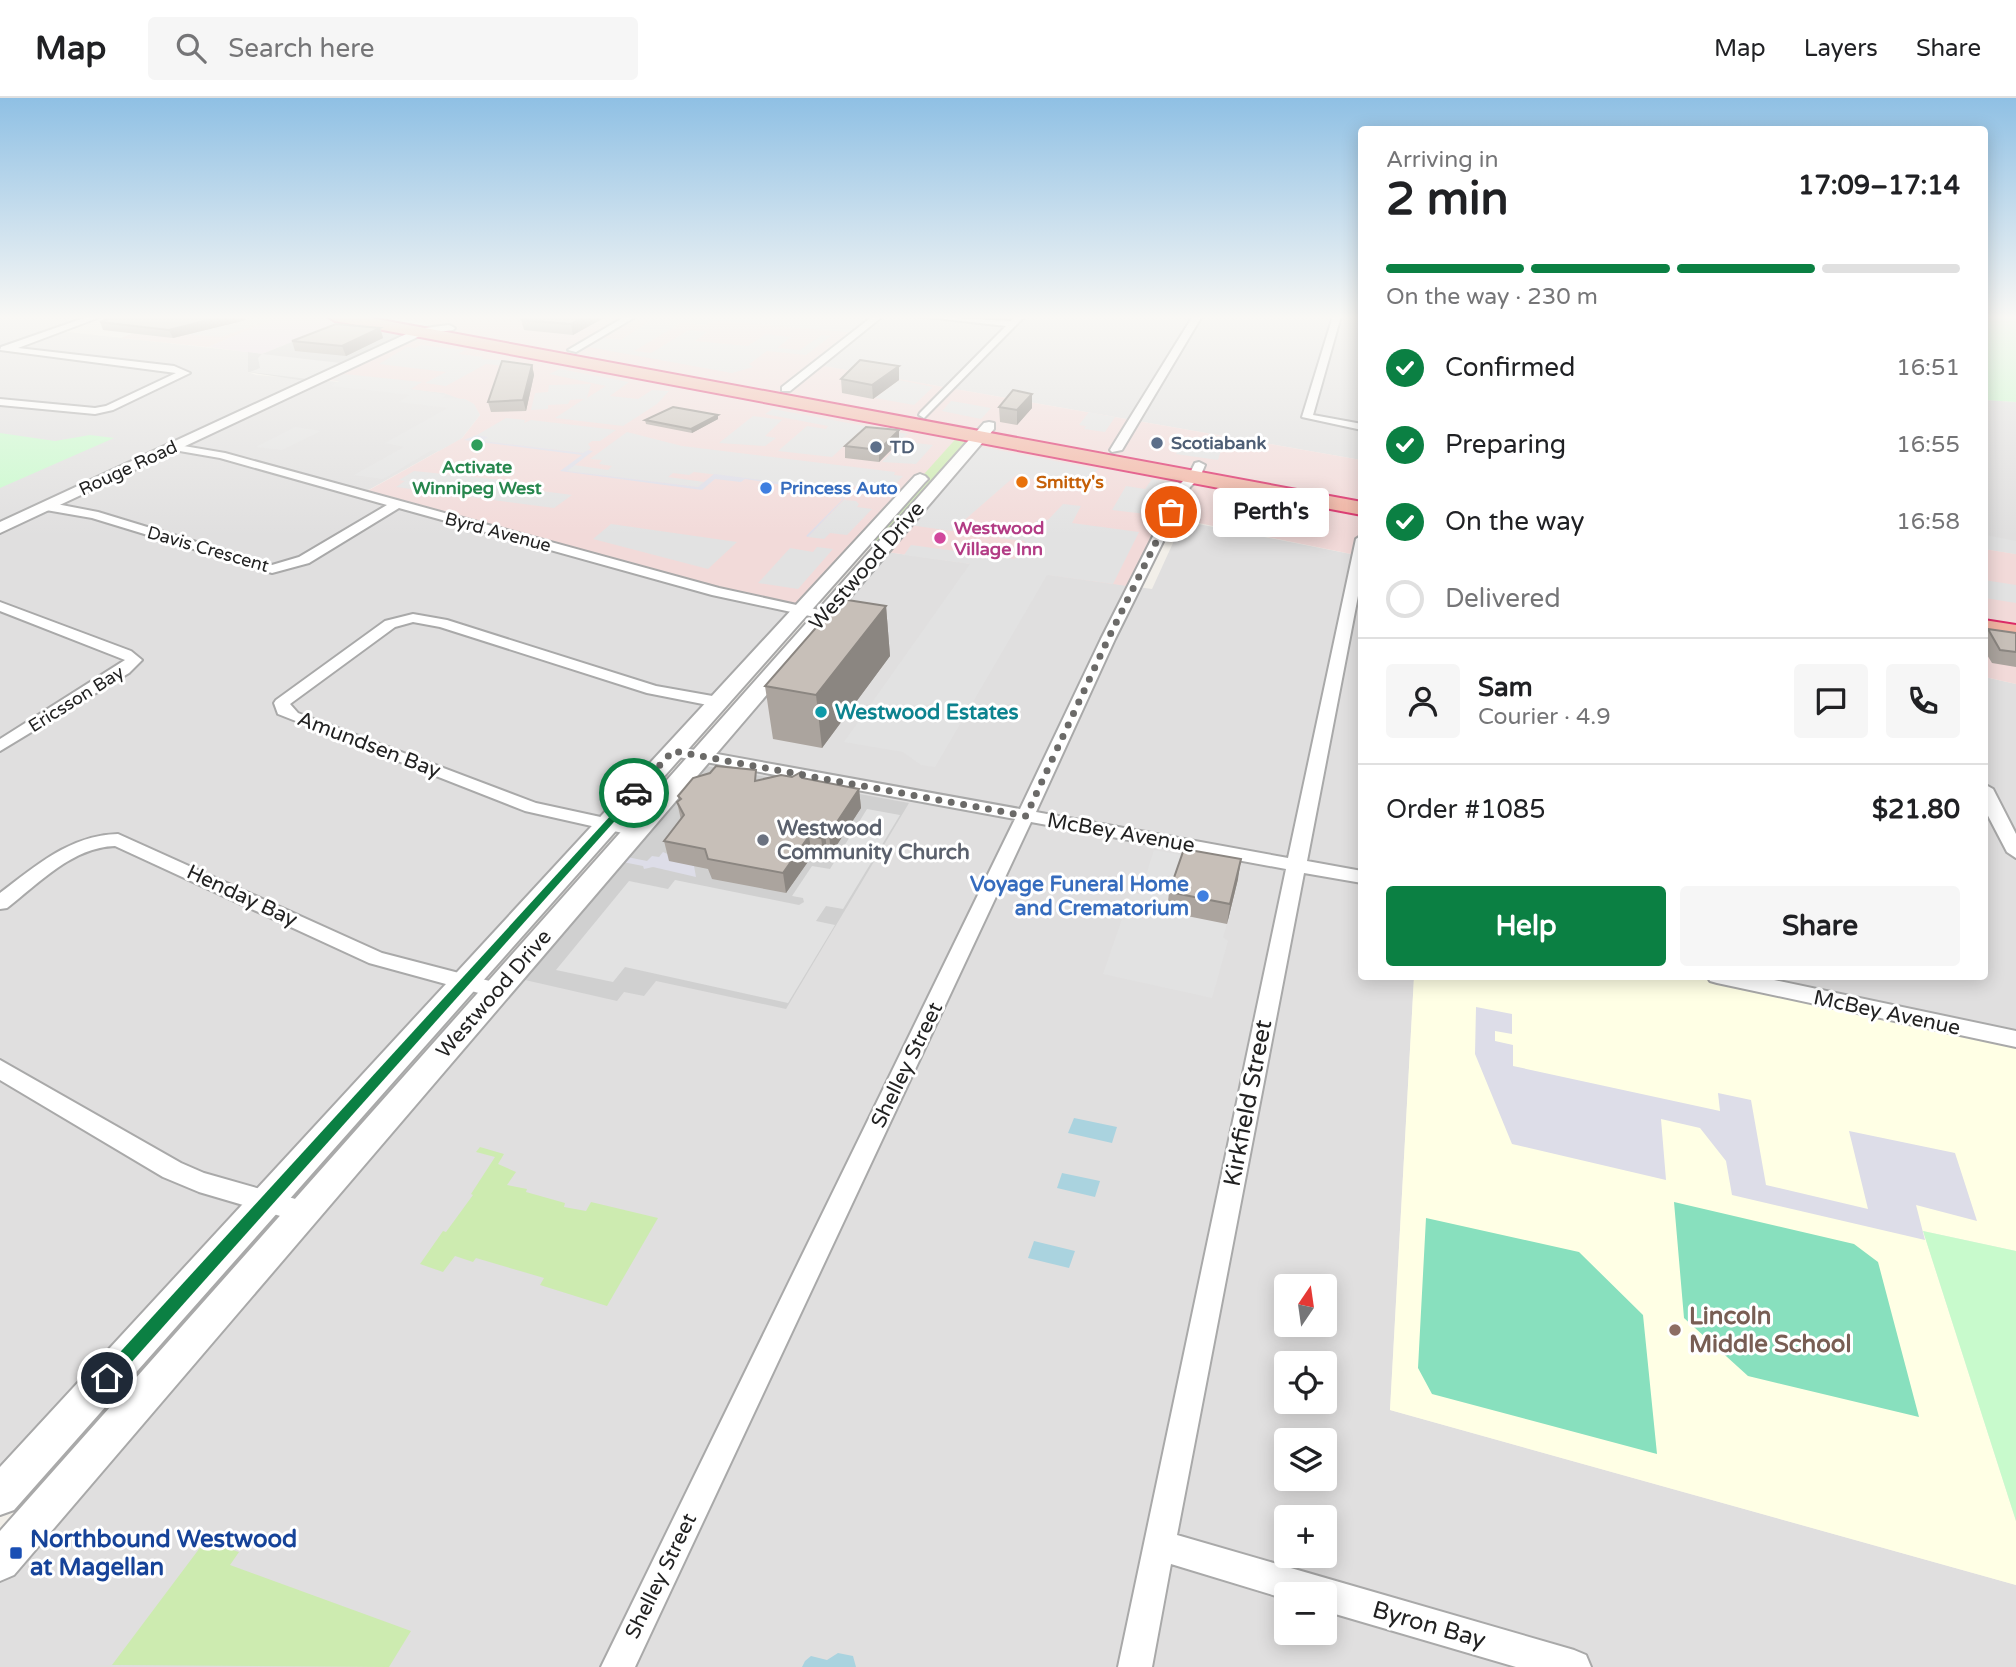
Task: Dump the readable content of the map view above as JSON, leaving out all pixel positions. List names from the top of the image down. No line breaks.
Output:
{"streets":{"street":["Rouge Road","Byrd Avenue","Davis Crescent","Westwood Drive","Ericsson Bay","Amundsen Bay","McBey Avenue","Henday Bay","Shelley Street","Kirkfield Street","Byron Bay"]},"crossings":[["Rouge Road","Byrd Avenue"],["Rouge Road","Davis Crescent"],["Byrd Avenue","Davis Crescent"],["Byrd Avenue","Westwood Drive"],["Westwood Drive","Amundsen Bay"],["Westwood Drive","McBey Avenue"],["Westwood Drive","Henday Bay"],["McBey Avenue","Shelley Street"],["McBey Avenue","Kirkfield Street"],["Kirkfield Street","Byron Bay"]],"places":{"other":["Scotiabank","Activate Winnipeg West","TD","Smitty's","Princess Auto","Perth's","Westwood Village Inn","Westwood Estates","Westwood Community Church","Voyage Funeral Home and Crematorium","Lincoln Middle School"],"transit":["Northbound Westwood at Magellan"]},"north":"top","page":{"header":"Map","search":"Search here","nav":["Map","Layers","Share"],"heading":["2 min","Arriving in","17:09–17:14"],"panel":["Sam","Courier · 4.9","Order #1085","$21.80"],"bar":"On the way · 230 m","list":[["Confirmed","16:51"],["Preparing","16:55"],["On the way","16:58"],"Delivered"],"bubble":"Perth's","buttons":["Help","Share"],"map_buttons":["+","−"]}}
